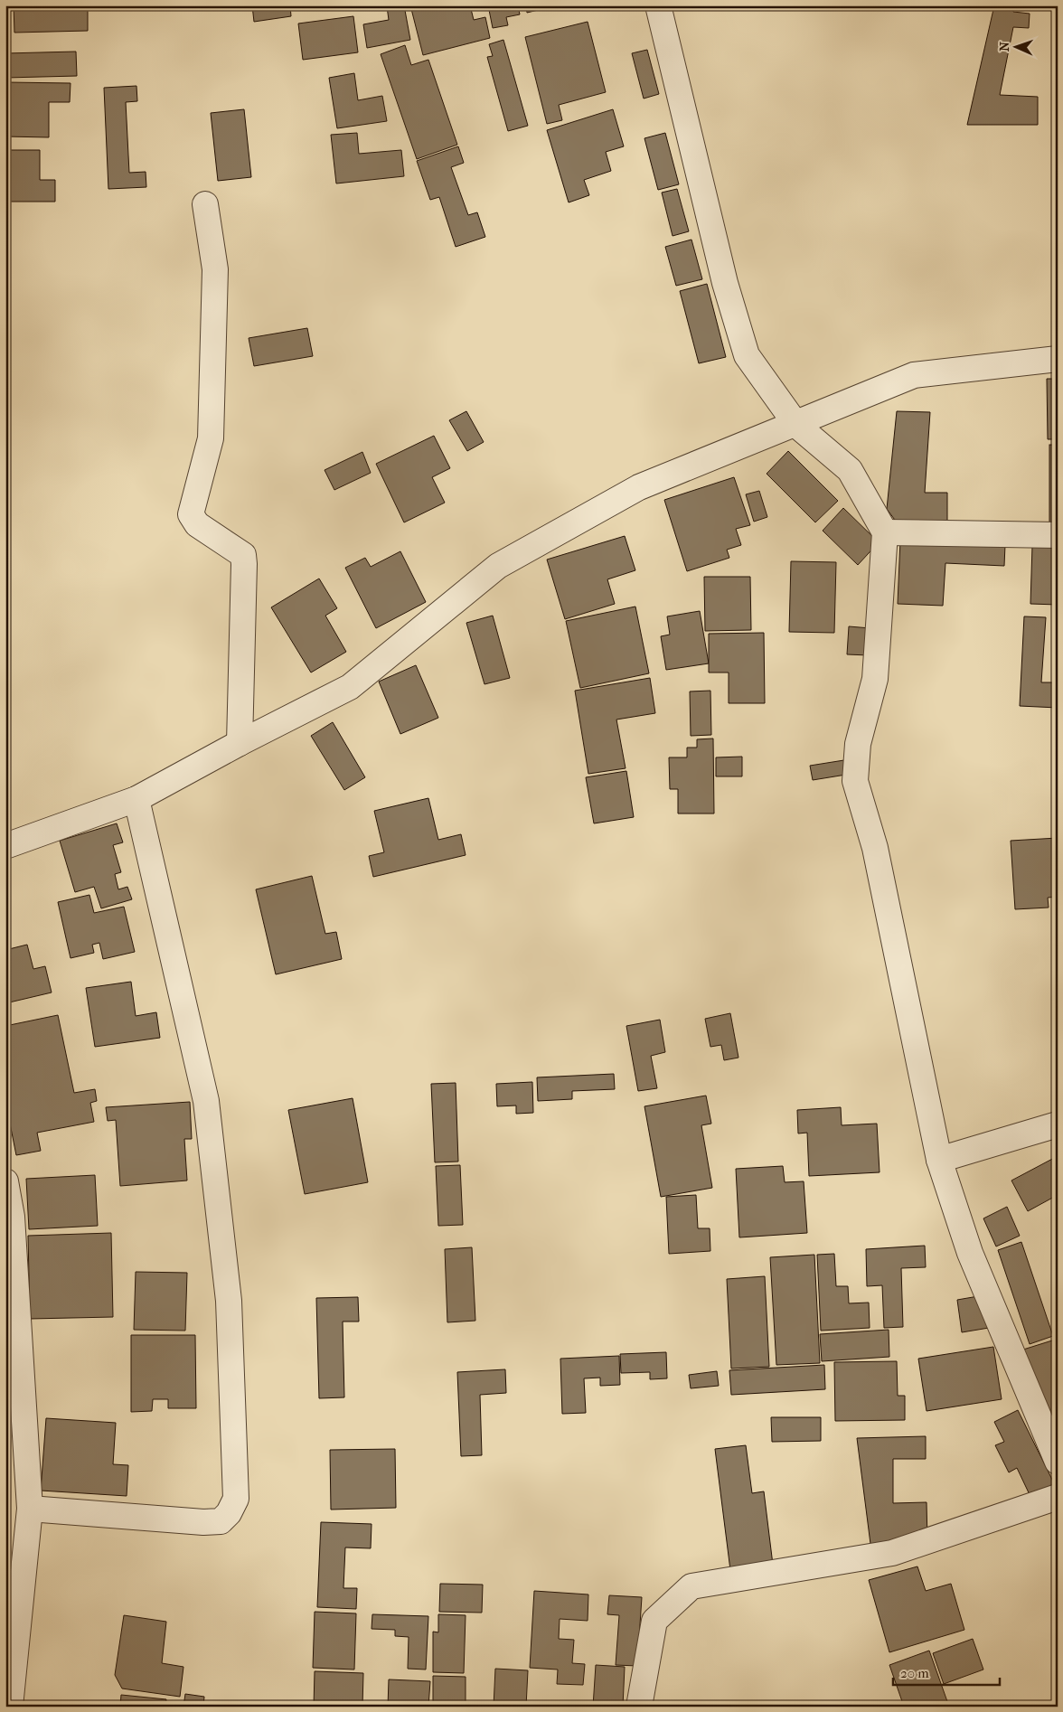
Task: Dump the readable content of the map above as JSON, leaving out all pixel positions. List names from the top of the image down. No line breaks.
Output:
{"scale_bar":"20 m","north":"left"}
